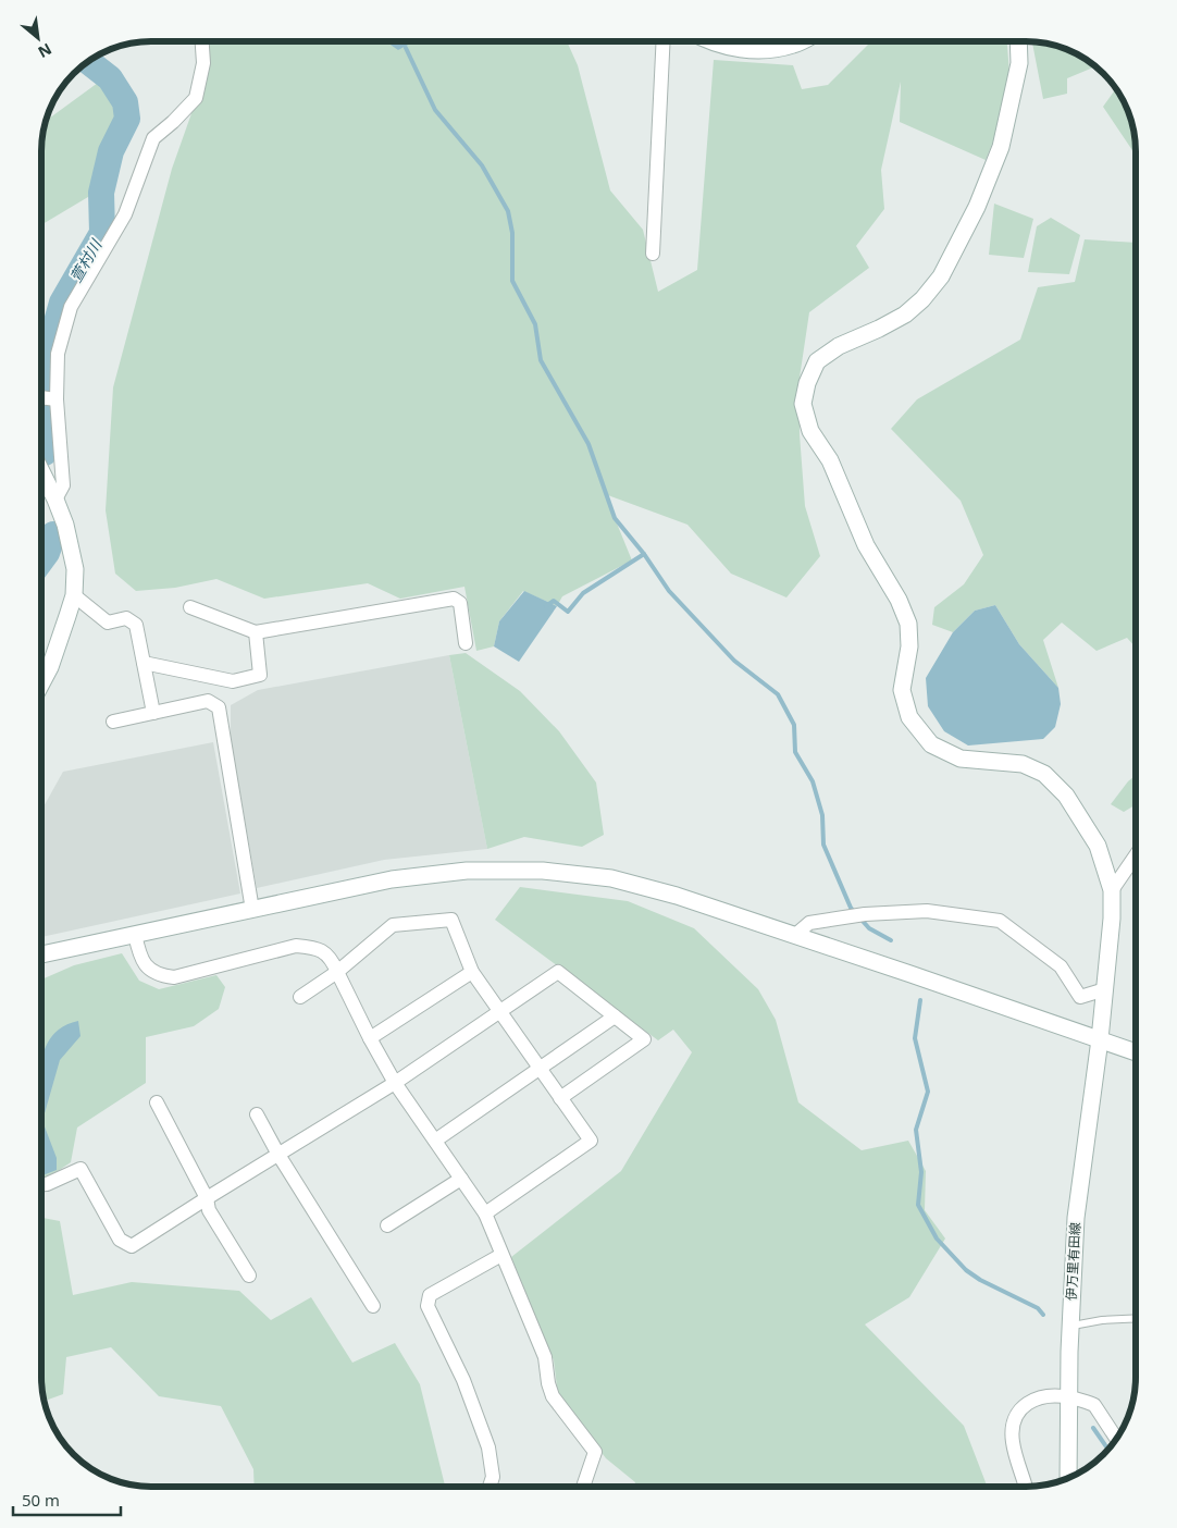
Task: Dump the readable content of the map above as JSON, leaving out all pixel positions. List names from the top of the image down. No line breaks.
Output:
{"streets":{"street":["伊万里有田線"]},"water":["萱村川"],"scale_bar":"50 m","north":"bottom right"}
